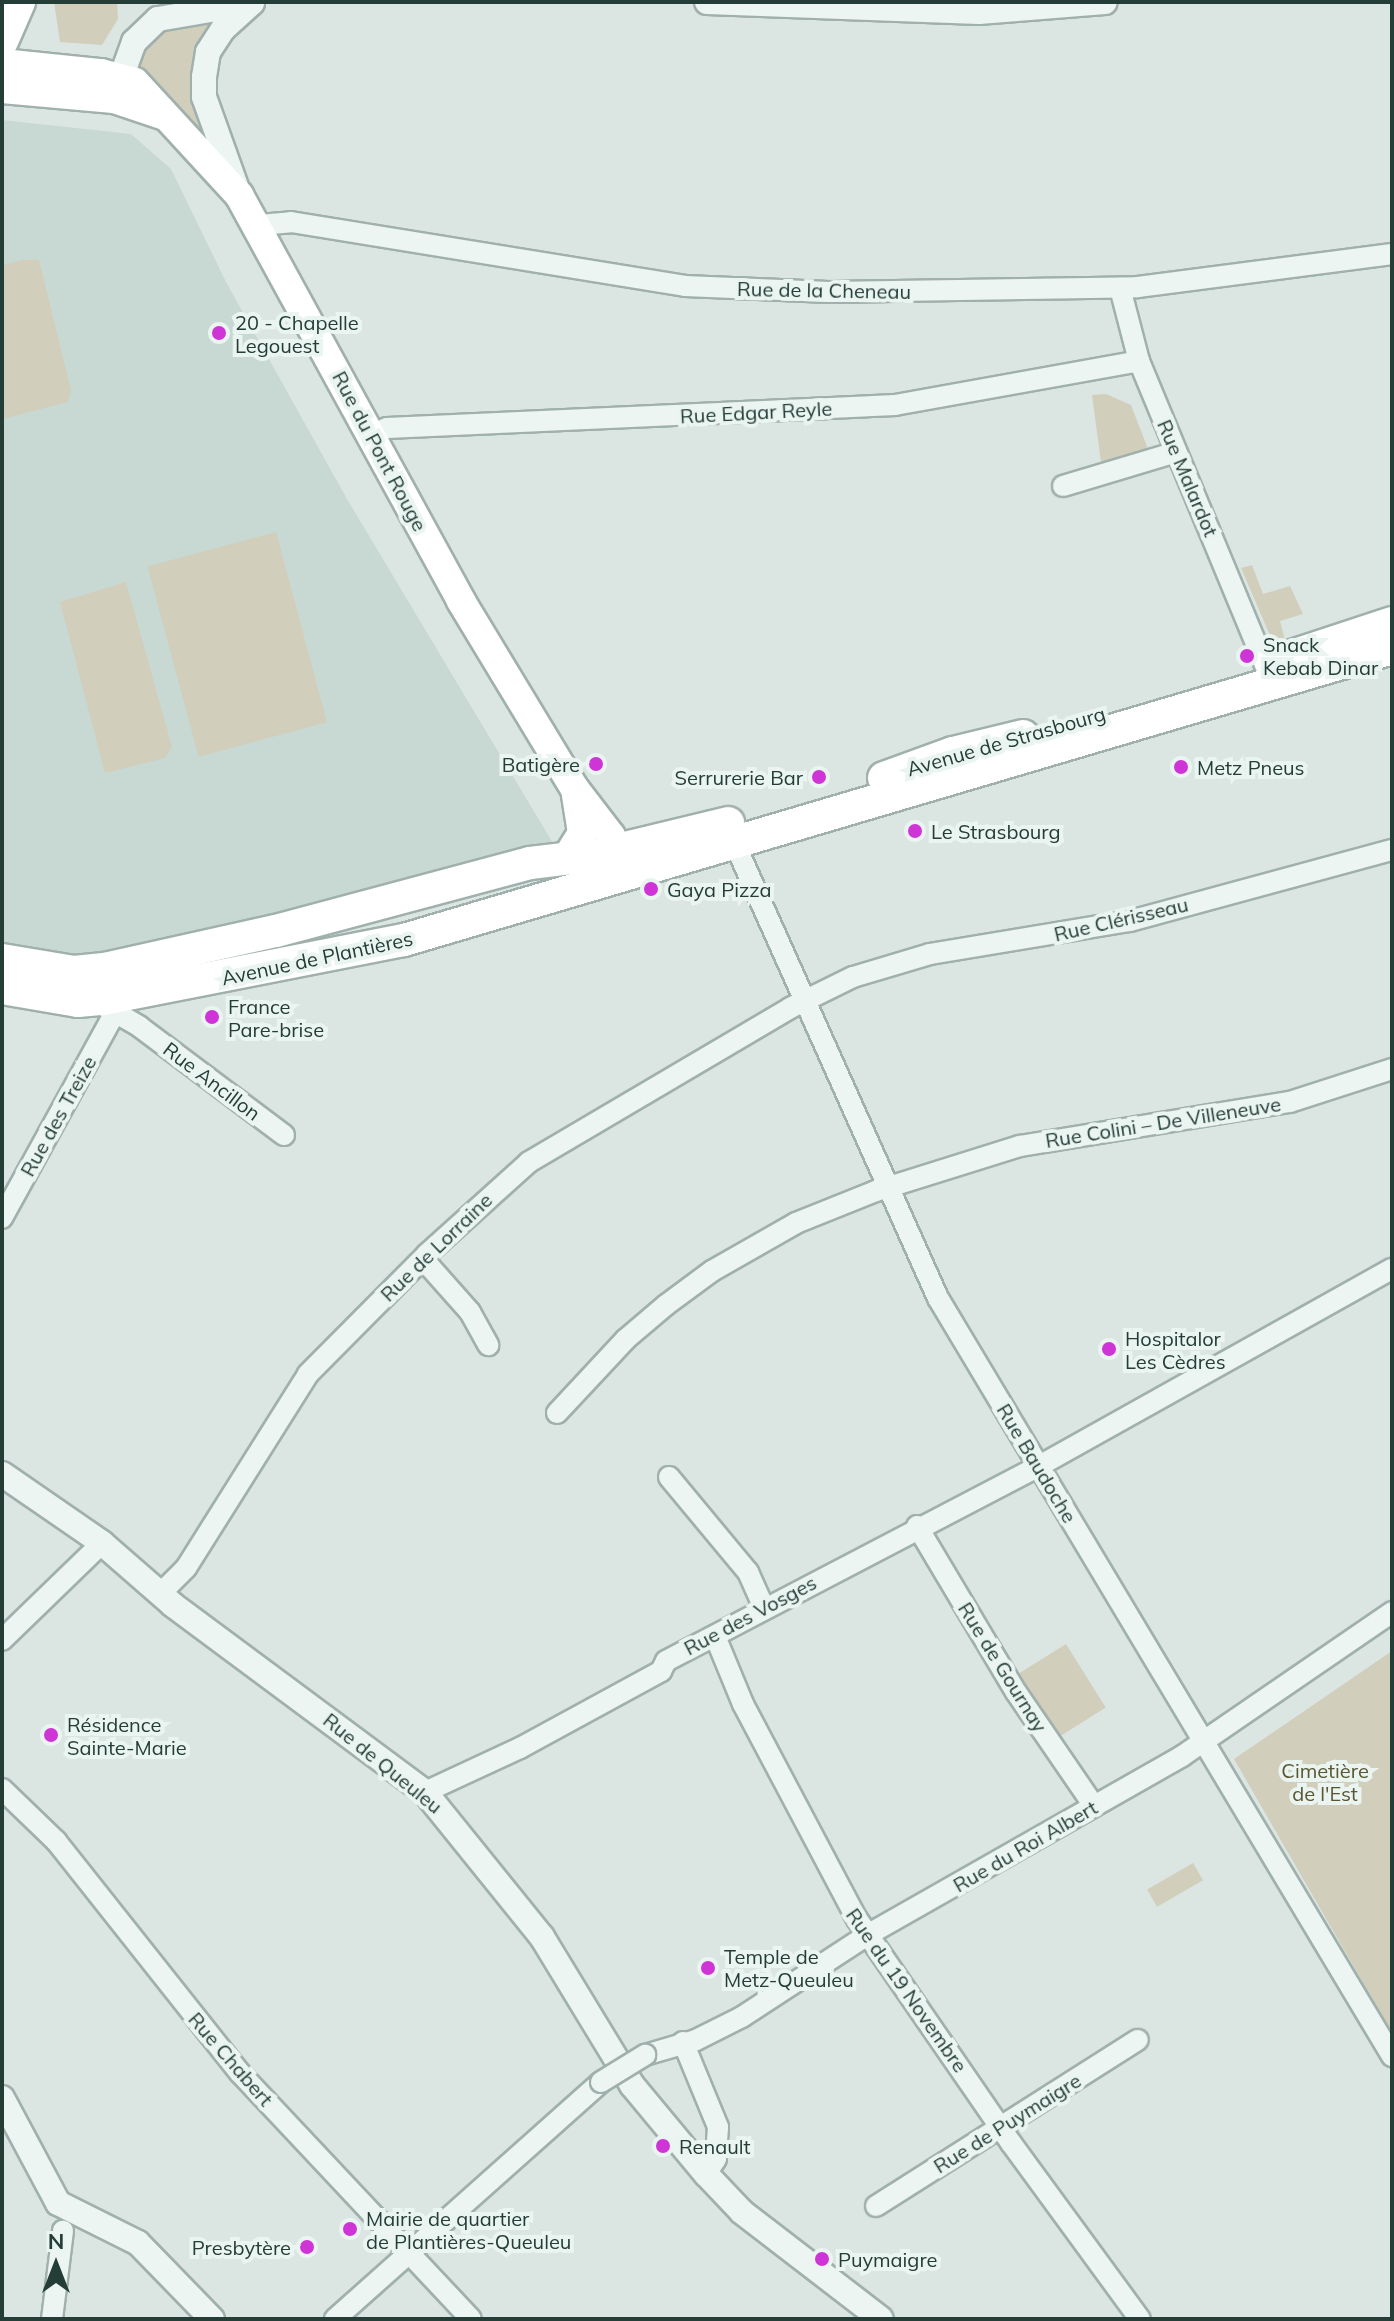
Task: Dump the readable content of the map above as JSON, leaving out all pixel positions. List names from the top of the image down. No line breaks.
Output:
{"streets":{"main road":["Rue du Pont Rouge","Avenue de Strasbourg","Avenue de Plantières"],"street":["Rue de la Cheneau","Rue Edgar Reyle","Rue Malardot","Rue Clérisseau","Rue Ancillon","Rue des Treize","Rue Colini – De Villeneuve","Rue de Lorraine","Rue Baudoche","Rue des Vosges","Rue de Gournay","Rue de Queuleu","Rue du Roi Albert","Rue du 19 Novembre","Rue Chabert","Rue de Puymaigre"]},"crossings":[["Rue de la Cheneau","Rue du Pont Rouge"],["Rue de la Cheneau","Rue Malardot"],["Rue Edgar Reyle","Rue du Pont Rouge"],["Rue Edgar Reyle","Rue Malardot"],["Rue du Pont Rouge","Avenue de Strasbourg"],["Rue du Pont Rouge","Avenue de Plantières"],["Rue Malardot","Avenue de Strasbourg"],["Avenue de Strasbourg","Avenue de Plantières"],["Avenue de Strasbourg","Rue Baudoche"],["Rue Clérisseau","Rue de Lorraine"],["Rue Clérisseau","Rue Baudoche"],["Avenue de Plantières","Rue Ancillon"],["Avenue de Plantières","Rue des Treize"],["Rue Ancillon","Rue des Treize"],["Rue Colini – De Villeneuve","Rue Baudoche"],["Rue de Lorraine","Rue Baudoche"],["Rue de Lorraine","Rue de Queuleu"],["Rue Baudoche","Rue des Vosges"],["Rue Baudoche","Rue du Roi Albert"],["Rue des Vosges","Rue de Gournay"],["Rue des Vosges","Rue de Queuleu"],["Rue des Vosges","Rue du 19 Novembre"],["Rue de Gournay","Rue du Roi Albert"],["Rue du Roi Albert","Rue du 19 Novembre"],["Rue du Roi Albert","Rue Chabert"],["Rue du 19 Novembre","Rue de Puymaigre"]],"parks":["Cimetière de l'Est"],"places":["20 - Chapelle Legouest","Snack Kebab Dinar","Batigère","Metz Pneus","Serrurerie Bar","Le Strasbourg","Gaya Pizza","France Pare-brise","Hospitalor Les Cèdres","Résidence Sainte-Marie","Temple de Metz-Queuleu","Renault","Mairie de quartier de Plantières-Queuleu","Presbytère","Puymaigre"],"north":"top"}
